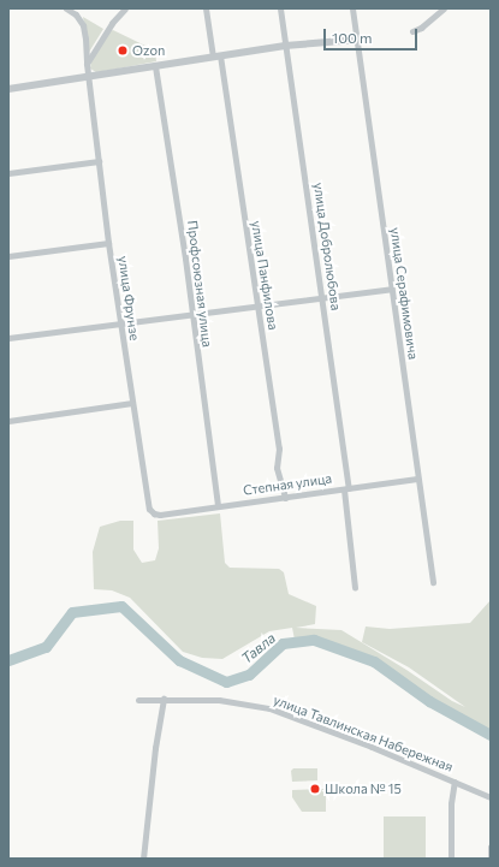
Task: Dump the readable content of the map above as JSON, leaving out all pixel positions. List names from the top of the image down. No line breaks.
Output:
{"streets":{"street":["улица Добролюбова","улица Панфилова","Профсоюзная улица","улица Серафимовича","улица Фрунзе","Степная улица","улица Тавлинская Набережная"]},"crossings":[["улица Добролюбова","Степная улица"],["улица Панфилова","Степная улица"],["Профсоюзная улица","Степная улица"],["улица Серафимовича","Степная улица"],["улица Фрунзе","Степная улица"]],"water":["Тавла"],"places":["Ozon","Школа № 15"],"scale_bar":"100 m"}
